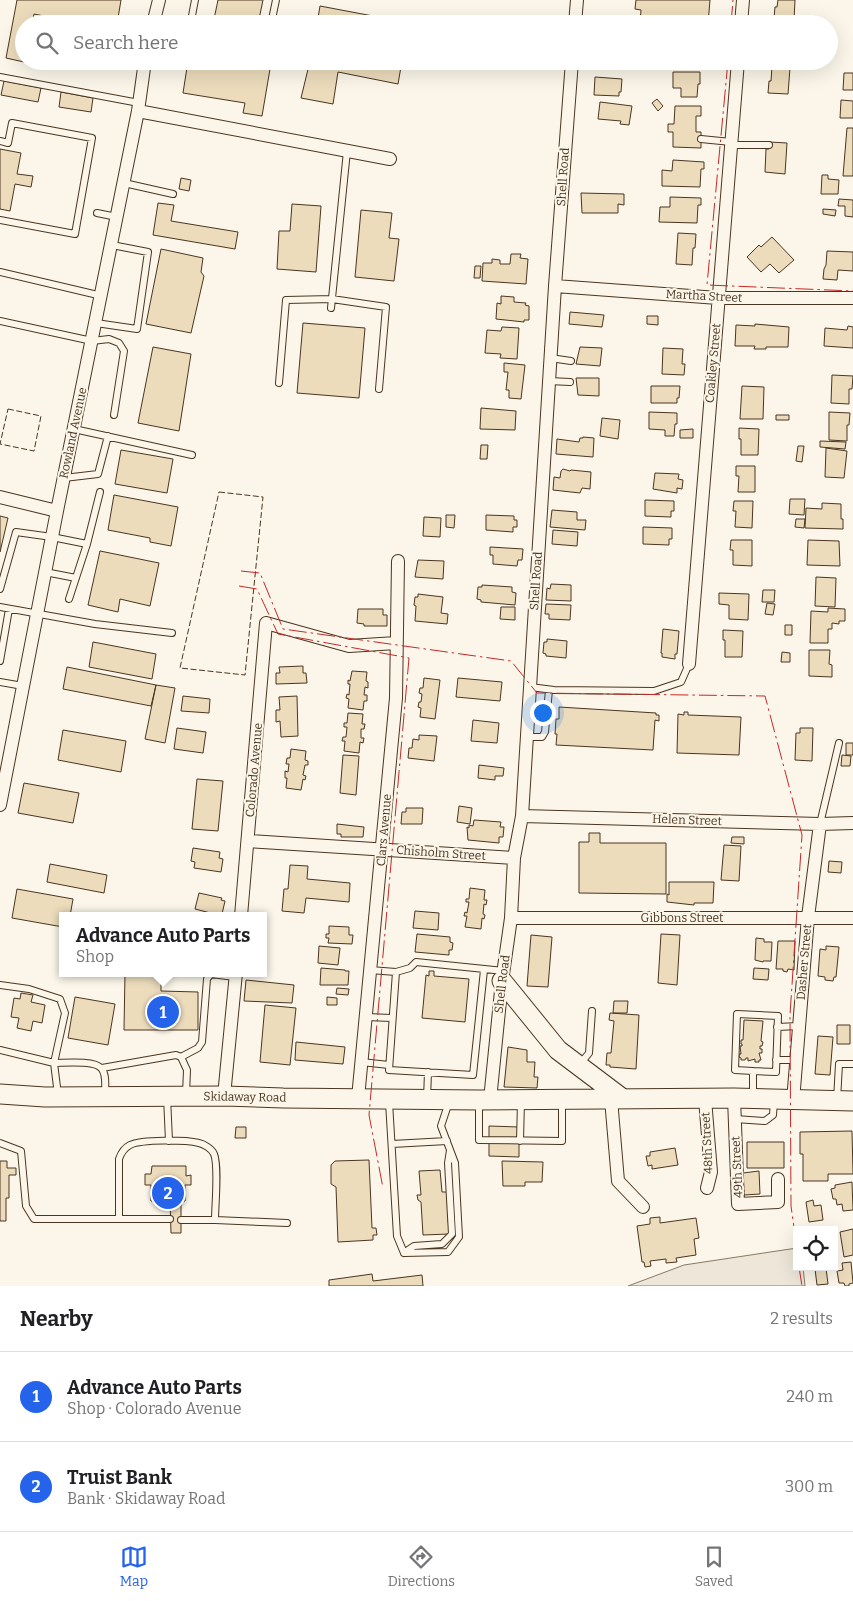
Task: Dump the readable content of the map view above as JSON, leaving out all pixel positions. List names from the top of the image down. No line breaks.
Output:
{"streets":{"main road":["Skidaway Road"],"street":["Shell Road","Martha Street","Coakley Street","Rowland Avenue","Colorado Avenue","Helen Street","Clars Avenue","Chisholm Street","Gibbons Street","Dasher Street","48th Street","49th Street"]},"crossings":[["Shell Road","Martha Street"],["Shell Road","Helen Street"],["Shell Road","Chisholm Street"],["Shell Road","Gibbons Street"],["Shell Road","Skidaway Road"],["Martha Street","Coakley Street"],["Colorado Avenue","Clars Avenue"],["Colorado Avenue","Chisholm Street"],["Helen Street","Dasher Street"],["Clars Avenue","Chisholm Street"],["Clars Avenue","Skidaway Road"],["Gibbons Street","Dasher Street"],["Dasher Street","Skidaway Road"],["Skidaway Road","48th Street"],["Skidaway Road","49th Street"]],"page":{"search":"Search here","popup":["Advance Auto Parts","Shop"],"pins":["1","2"],"heading":["Nearby","2 results"],"list":[{"mark":"1","name":"Advance Auto Parts","note":"Shop · Colorado Avenue","value":"240 m"},{"mark":"2","name":"Truist Bank","note":"Bank · Skidaway Road","value":"300 m"}],"nav":["Map","Directions","Saved"]}}
